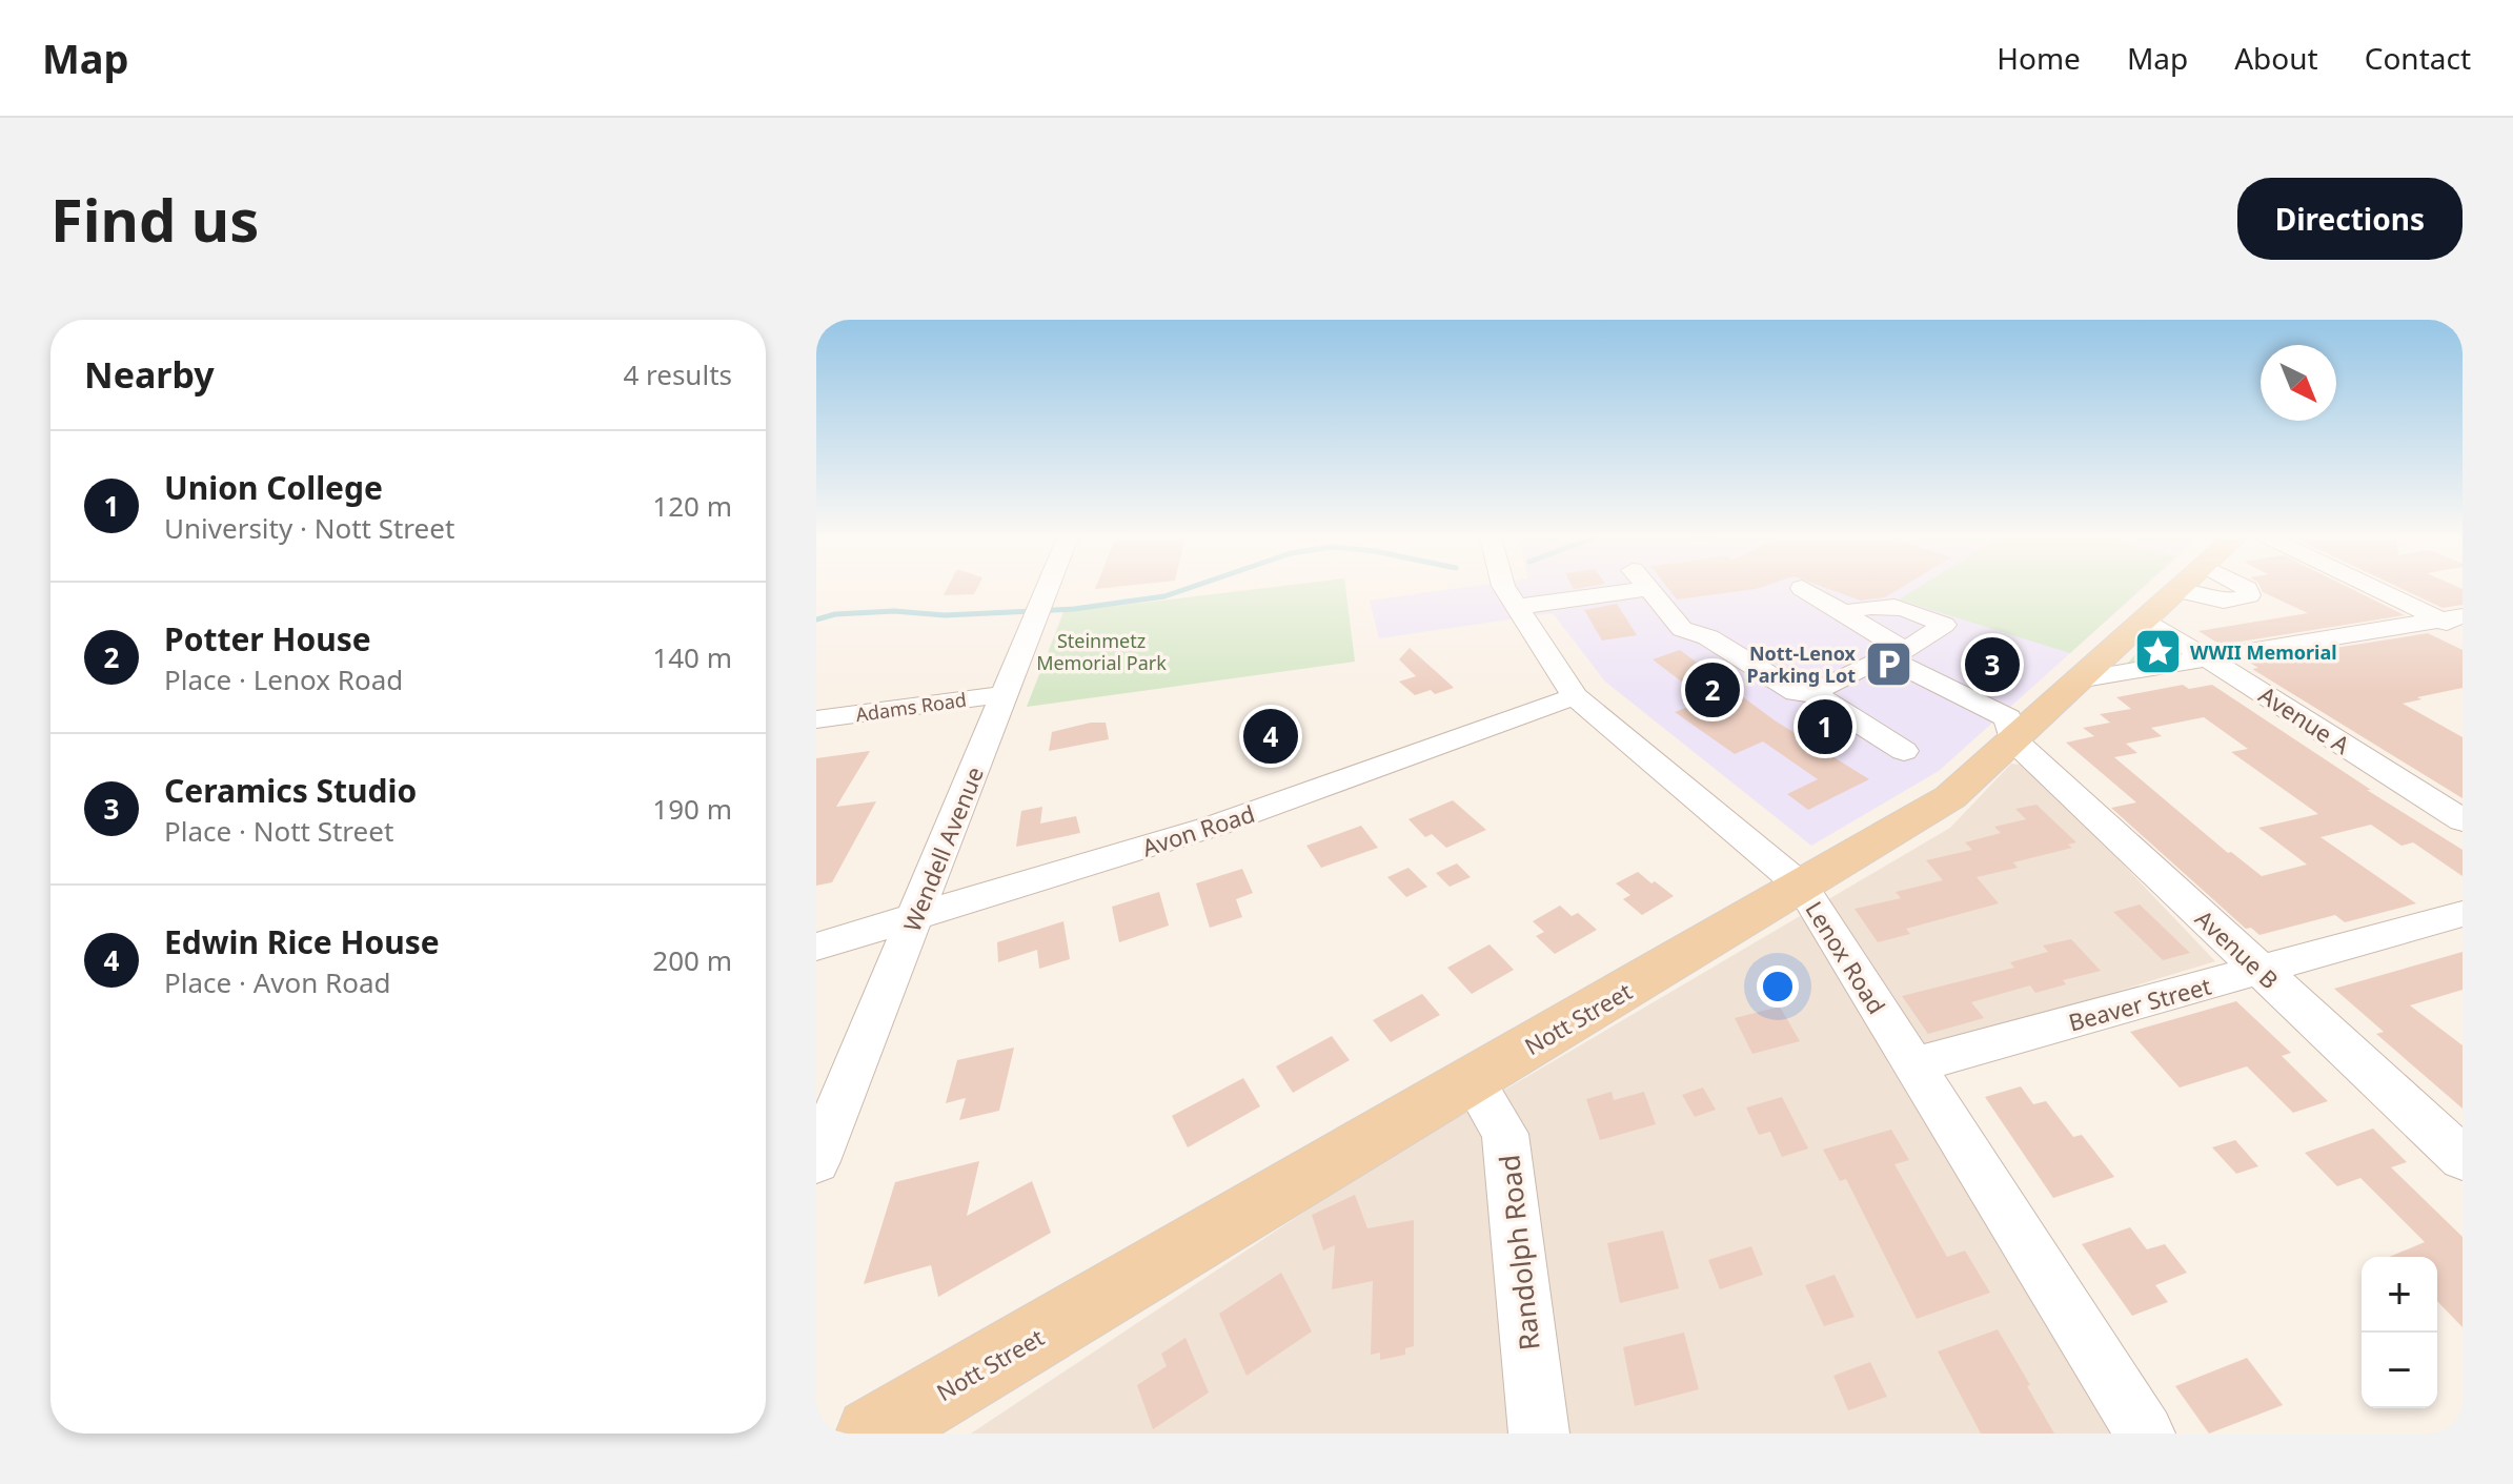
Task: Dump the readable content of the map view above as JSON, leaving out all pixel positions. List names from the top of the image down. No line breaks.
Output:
{"streets":{"main road":["Nott Street"],"street":["Adams Road","Avenue A","Avon Road","Wendell Avenue","Avenue B","Lenox Road","Beaver Street","Randolph Road"]},"crossings":[["Adams Road","Wendell Avenue"],["Avon Road","Wendell Avenue"],["Avon Road","Lenox Road"],["Avenue B","Beaver Street"],["Avenue B","Nott Street"],["Lenox Road","Beaver Street"],["Lenox Road","Nott Street"],["Nott Street","Randolph Road"]],"parks":["Steinmetz Memorial Park"],"places":{"place":["WWII Memorial"],"parking":["Nott-Lenox Parking Lot"]},"north":"bottom right","page":{"header":"Map","nav":["Home","Map","About","Contact"],"buttons":"Directions","title":"Find us","heading":["Nearby","4 results"],"list":[{"mark":"1","name":"Union College","note":"University · Nott Street","value":"120 m"},{"mark":"2","name":"Potter House","note":"Place · Lenox Road","value":"140 m"},{"mark":"3","name":"Ceramics Studio","note":"Place · Nott Street","value":"190 m"},{"mark":"4","name":"Edwin Rice House","note":"Place · Avon Road","value":"200 m"}],"pins":["3","2","1","4"],"map_buttons":["+","−"]}}
